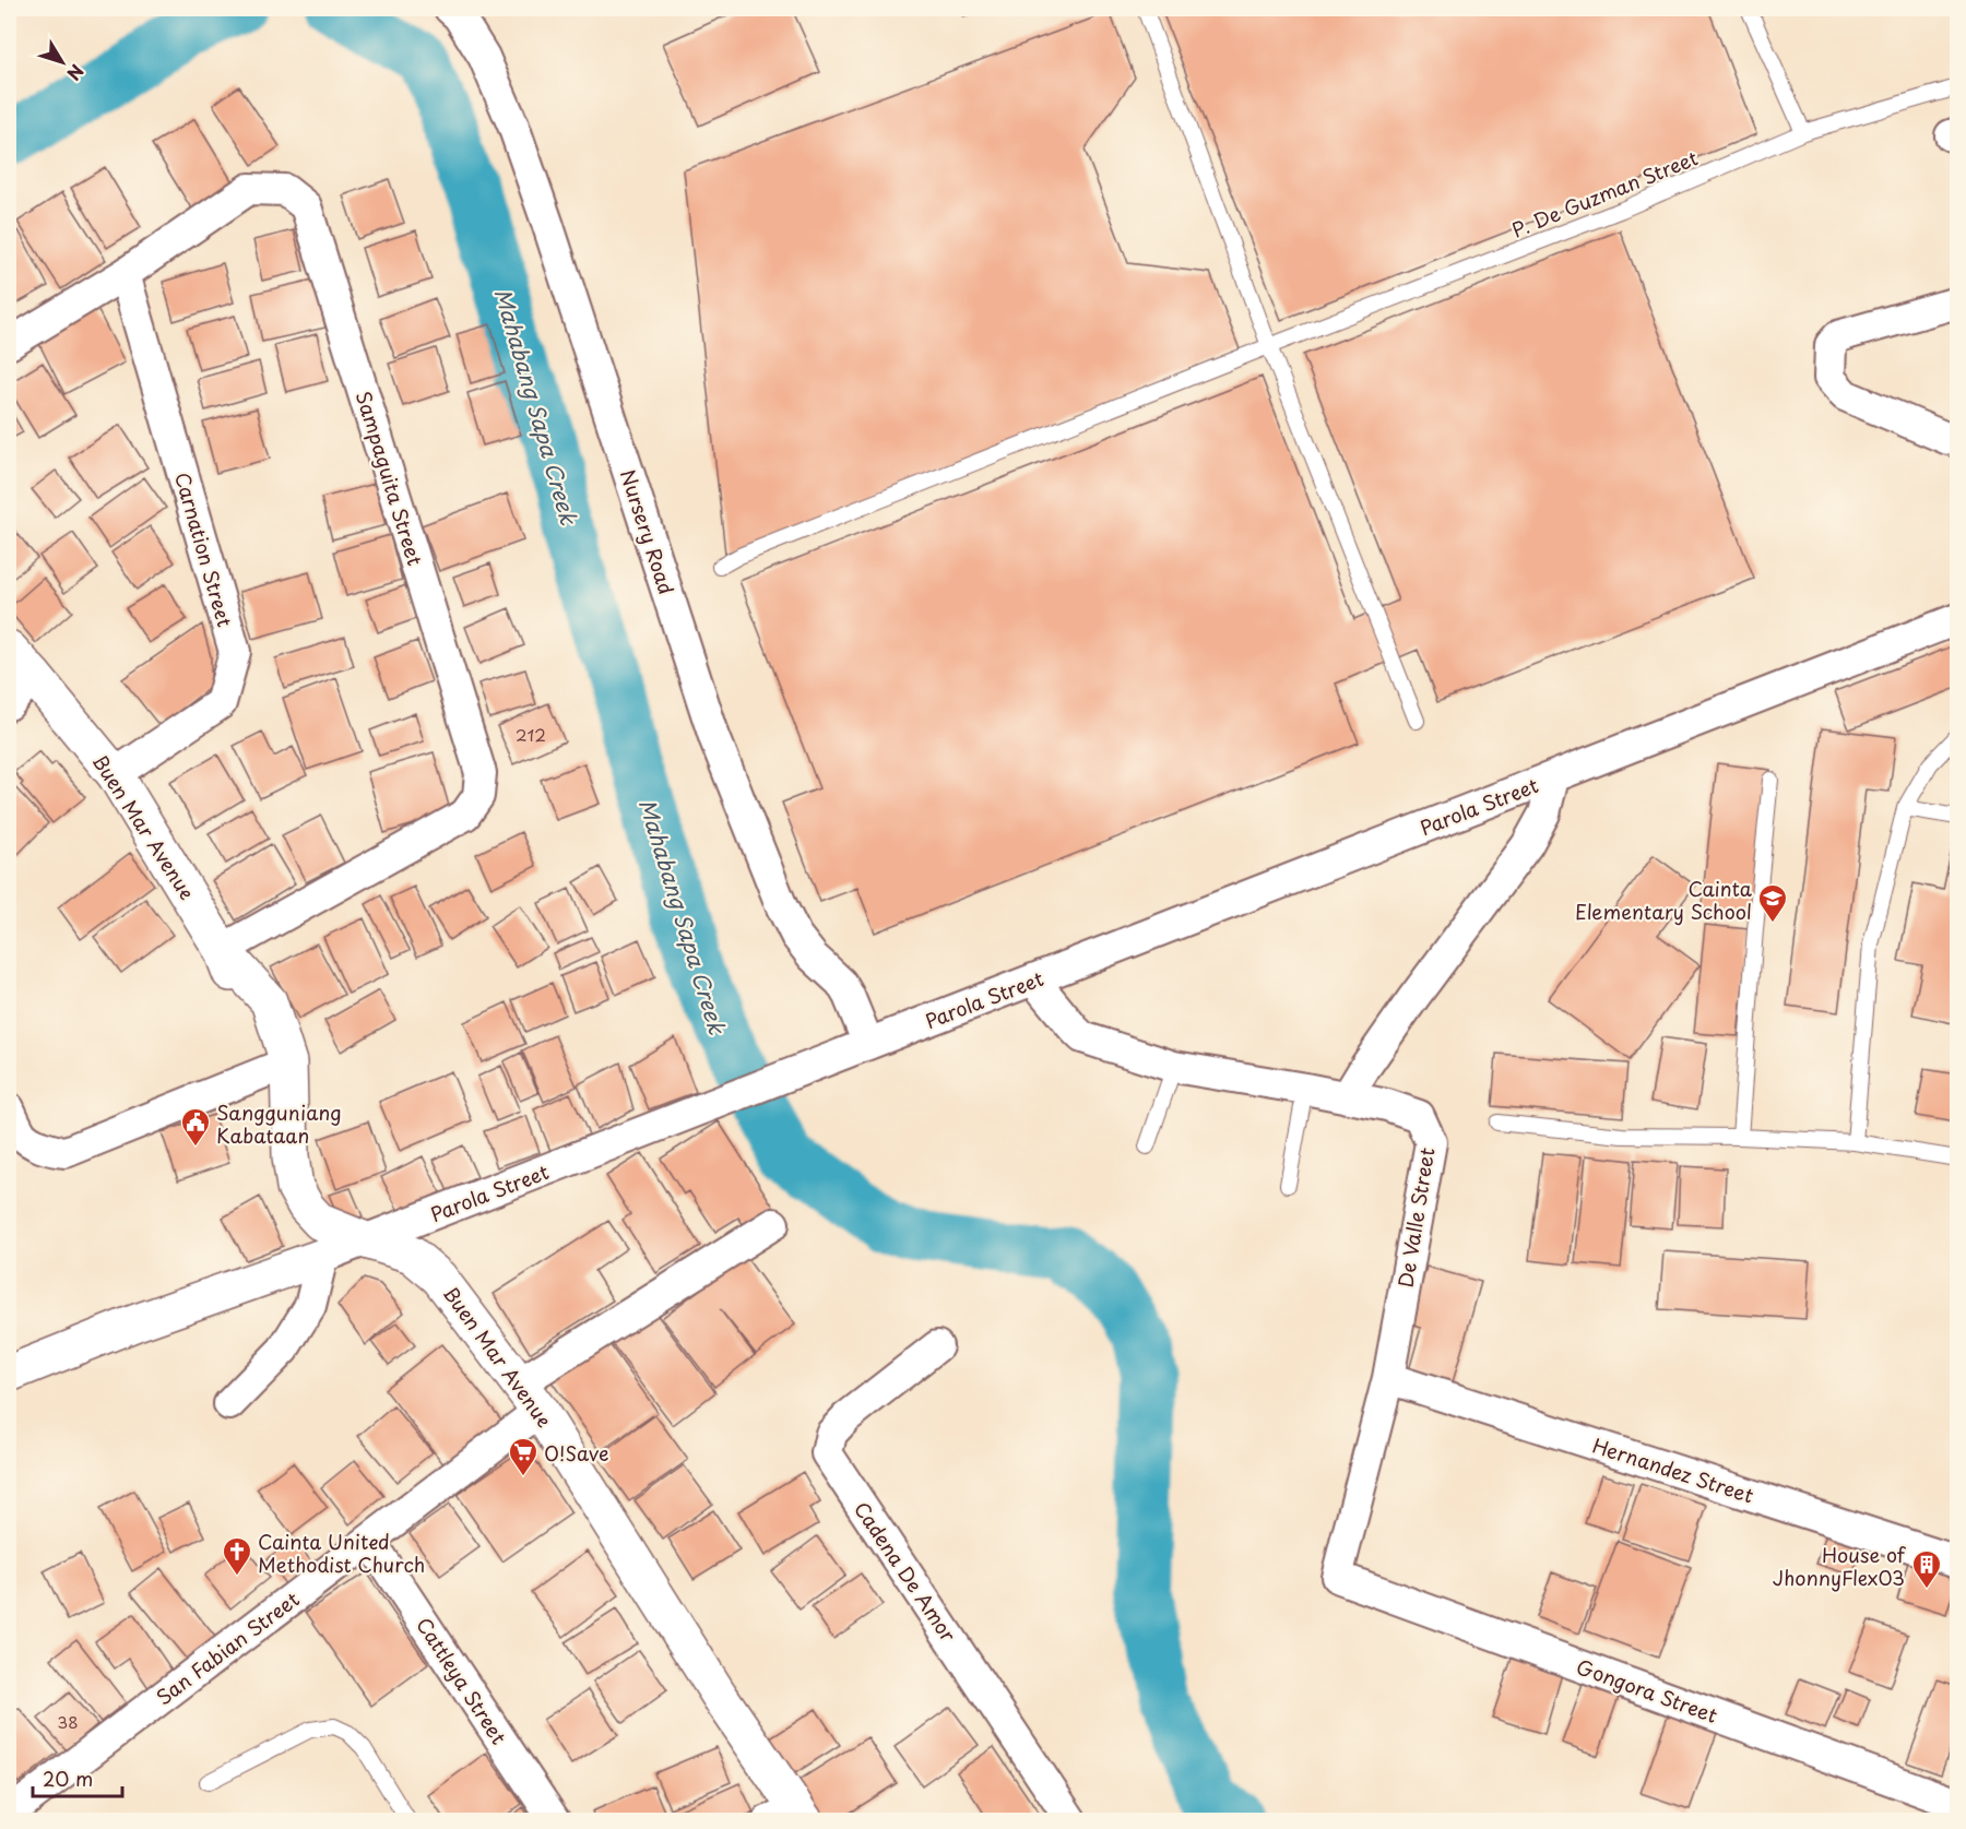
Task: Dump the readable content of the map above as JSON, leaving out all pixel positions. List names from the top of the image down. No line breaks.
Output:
{"streets":{"street":["Sampaguita Street","Nursery Road","Carnation Street","Parola Street","Buen Mar Avenue","De Valle Street","Hernandez Street","Cadena De Amor","San Fabian Street","Cattleya Street","Gongora Street"],"lane":["P. De Guzman Street"]},"crossings":[["Sampaguita Street","Carnation Street"],["Sampaguita Street","Buen Mar Avenue"],["Nursery Road","Parola Street"],["Carnation Street","Buen Mar Avenue"],["Parola Street","Buen Mar Avenue"],["Parola Street","De Valle Street"],["Buen Mar Avenue","San Fabian Street"],["De Valle Street","Hernandez Street"],["De Valle Street","Gongora Street"],["San Fabian Street","Cattleya Street"]],"water":["Mahabang Sapa Creek"],"places":{"school or university":["Cainta Elementary School"],"public building":["Sangguniang Kabataan"],"supermarket":["O!Save"],"church":["Cainta United Methodist Church"],"building":["House of JhonnyFlex03"]},"house_numbers":["212","38"],"scale_bar":"20 m","north":"bottom right"}
